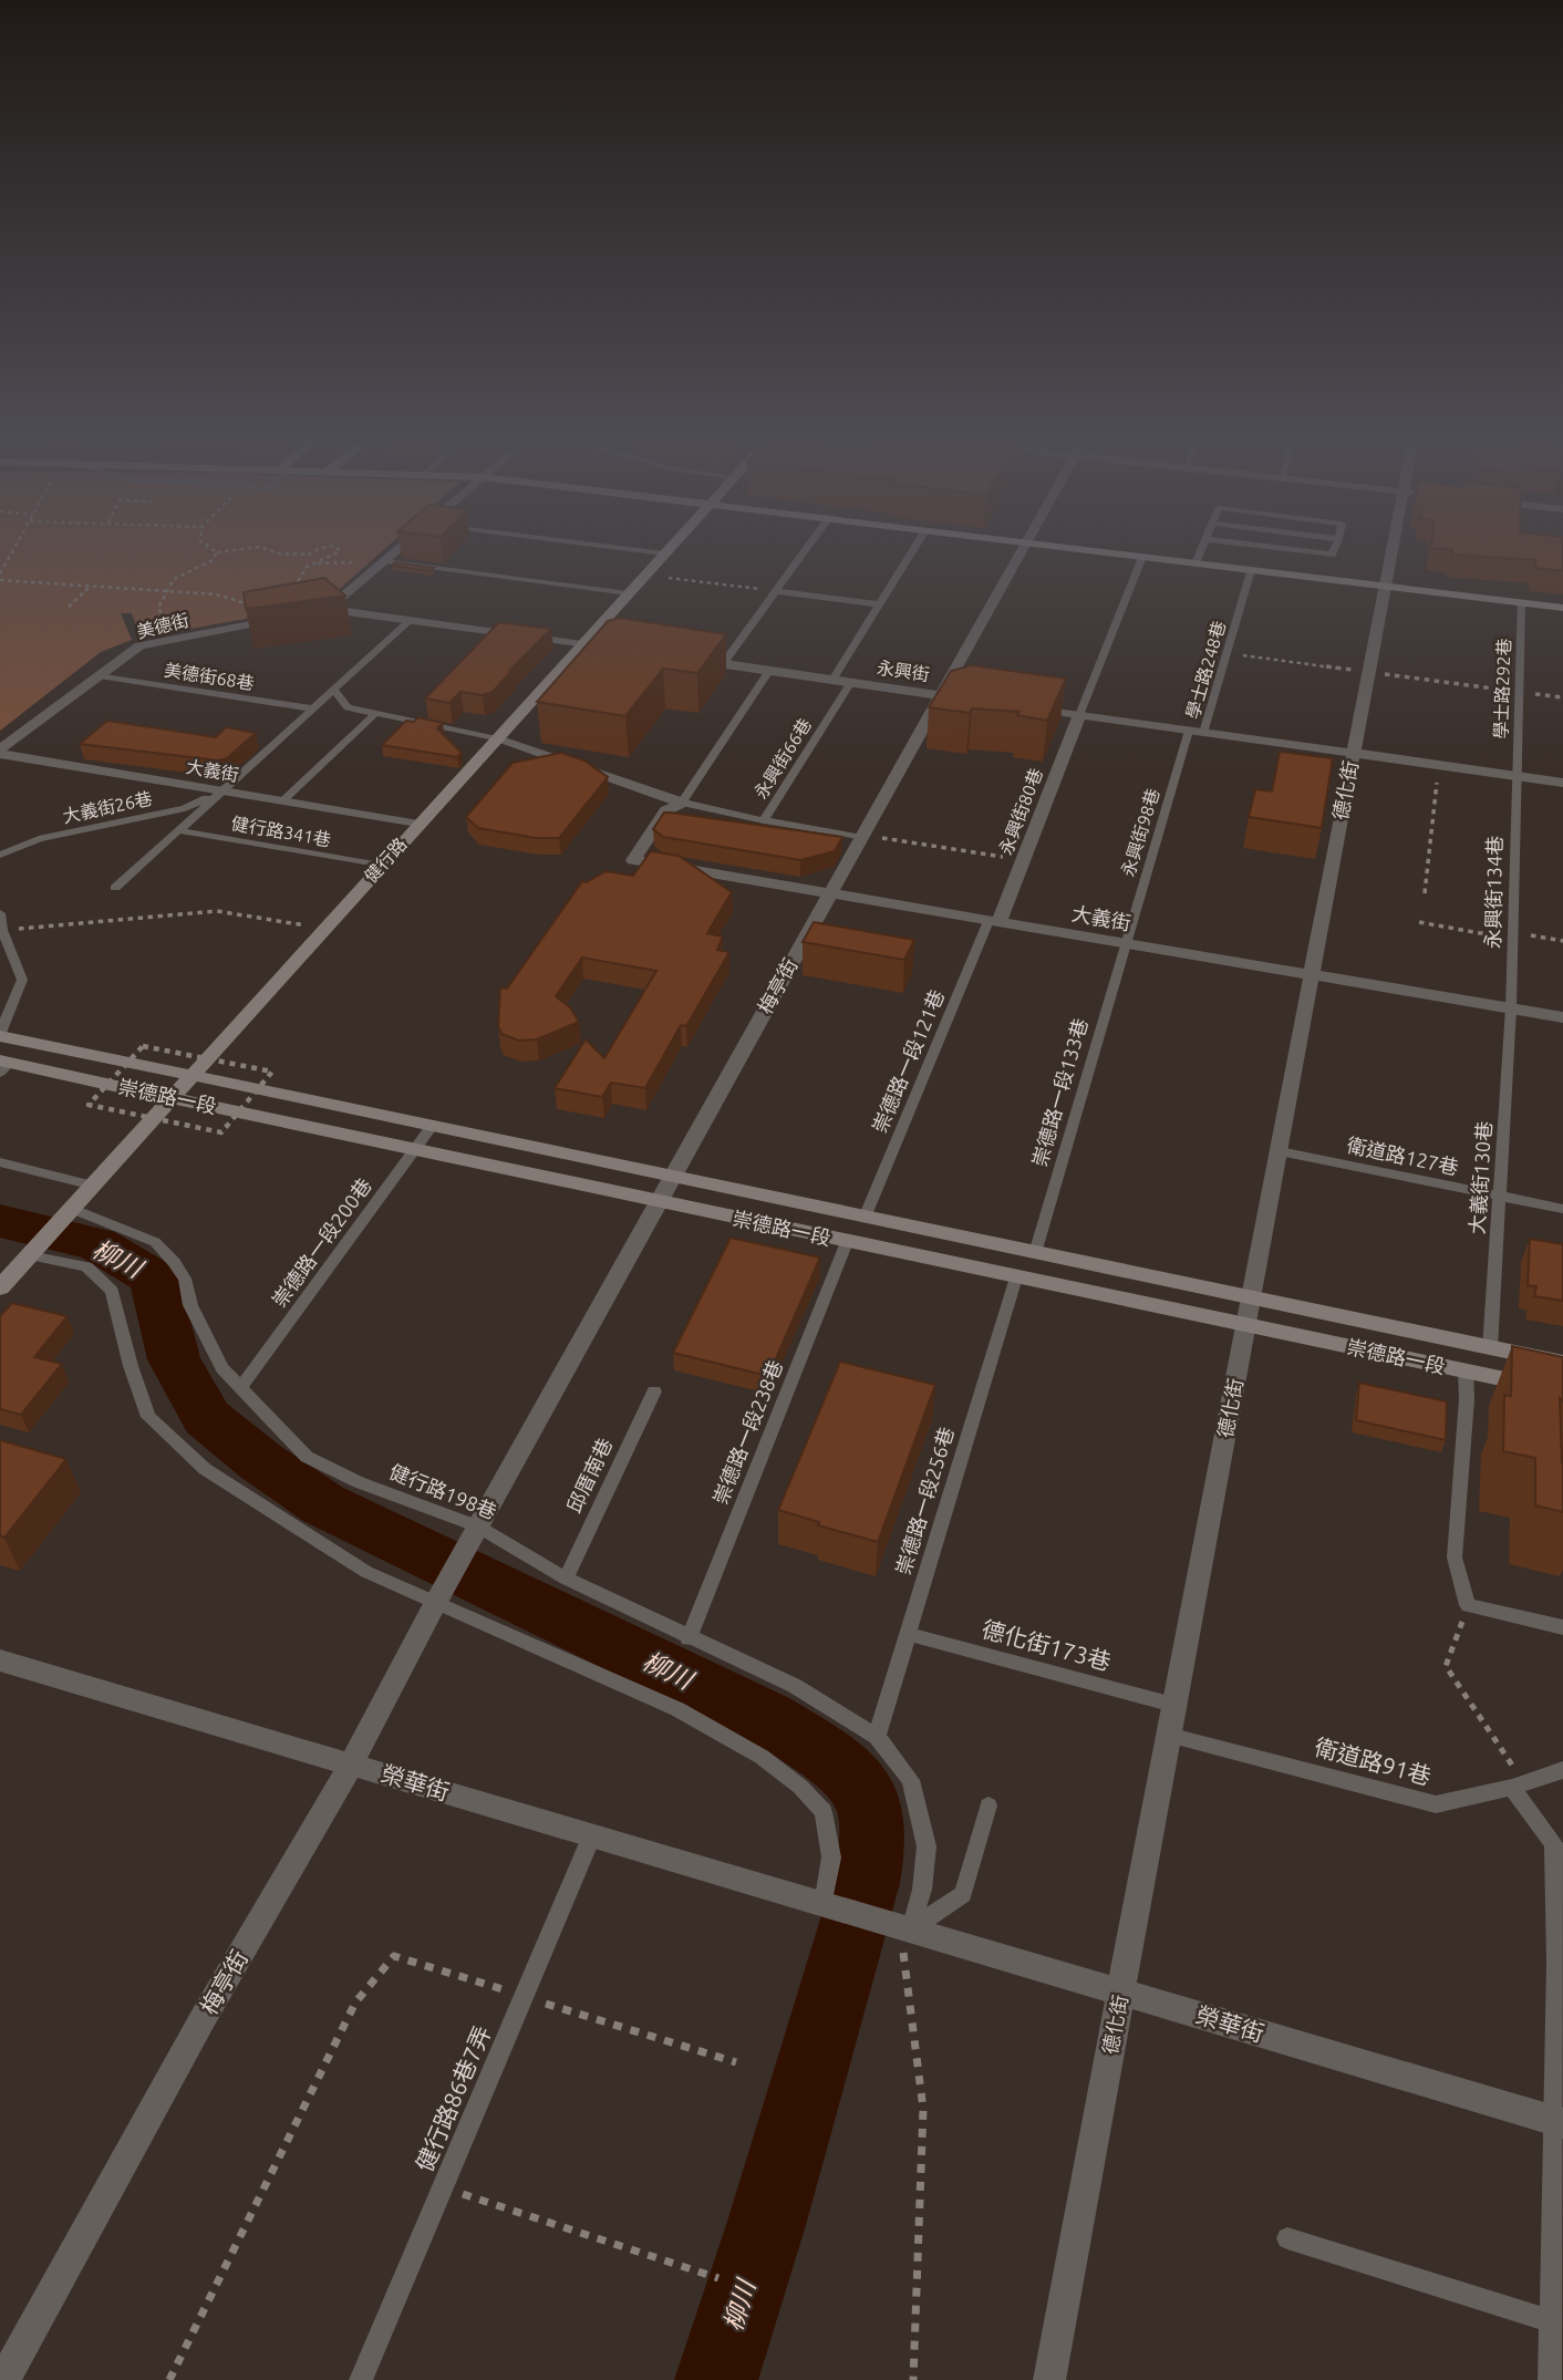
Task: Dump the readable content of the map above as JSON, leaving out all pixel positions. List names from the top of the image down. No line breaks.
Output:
{"streets":{"street":["美德街","永興街","大義街","德化街","永興街80巷","健行路","梅亭街","崇德路一段","榮華街"],"lane":["學士路248巷","美德街68巷","學士路292巷","永興街66巷","大義街26巷","健行路341巷","永興街98巷","永興街134巷","崇德路一段121巷","崇德路一段133巷","衛道路127巷","大義街130巷","崇德路一段200巷","崇德路一段238巷","邱厝南巷","健行路198巷","崇德路一段256巷","德化街173巷","衛道路91巷","健行路86巷7弄"]},"crossings":[["美德街","美德街68巷"],["美德街","大義街"],["學士路248巷","永興街98巷"],["永興街","永興街66巷"],["永興街","梅亭街"],["學士路292巷","永興街134巷"],["永興街66巷","大義街"],["大義街","德化街"],["大義街","大義街26巷"],["大義街","永興街80巷"],["大義街","永興街98巷"],["大義街","健行路"],["大義街","永興街134巷"],["大義街","梅亭街"],["大義街","崇德路一段121巷"],["大義街","崇德路一段133巷"],["大義街","大義街130巷"],["德化街","崇德路一段"],["德化街","衛道路127巷"],["德化街","德化街173巷"],["德化街","衛道路91巷"],["德化街","榮華街"],["永興街80巷","崇德路一段121巷"],["健行路341巷","健行路"],["永興街98巷","崇德路一段133巷"],["健行路","崇德路一段"],["健行路","健行路198巷"],["永興街134巷","大義街130巷"],["梅亭街","崇德路一段"],["梅亭街","健行路198巷"],["梅亭街","榮華街"],["崇德路一段121巷","崇德路一段"],["崇德路一段133巷","崇德路一段"],["崇德路一段","大義街130巷"],["崇德路一段","崇德路一段200巷"],["崇德路一段","崇德路一段238巷"],["崇德路一段","崇德路一段256巷"],["衛道路127巷","大義街130巷"],["崇德路一段200巷","健行路198巷"],["崇德路一段238巷","健行路198巷"],["邱厝南巷","健行路198巷"],["健行路198巷","崇德路一段256巷"],["健行路198巷","榮華街"],["崇德路一段256巷","德化街173巷"],["榮華街","健行路86巷7弄"]],"water":["柳川"]}
